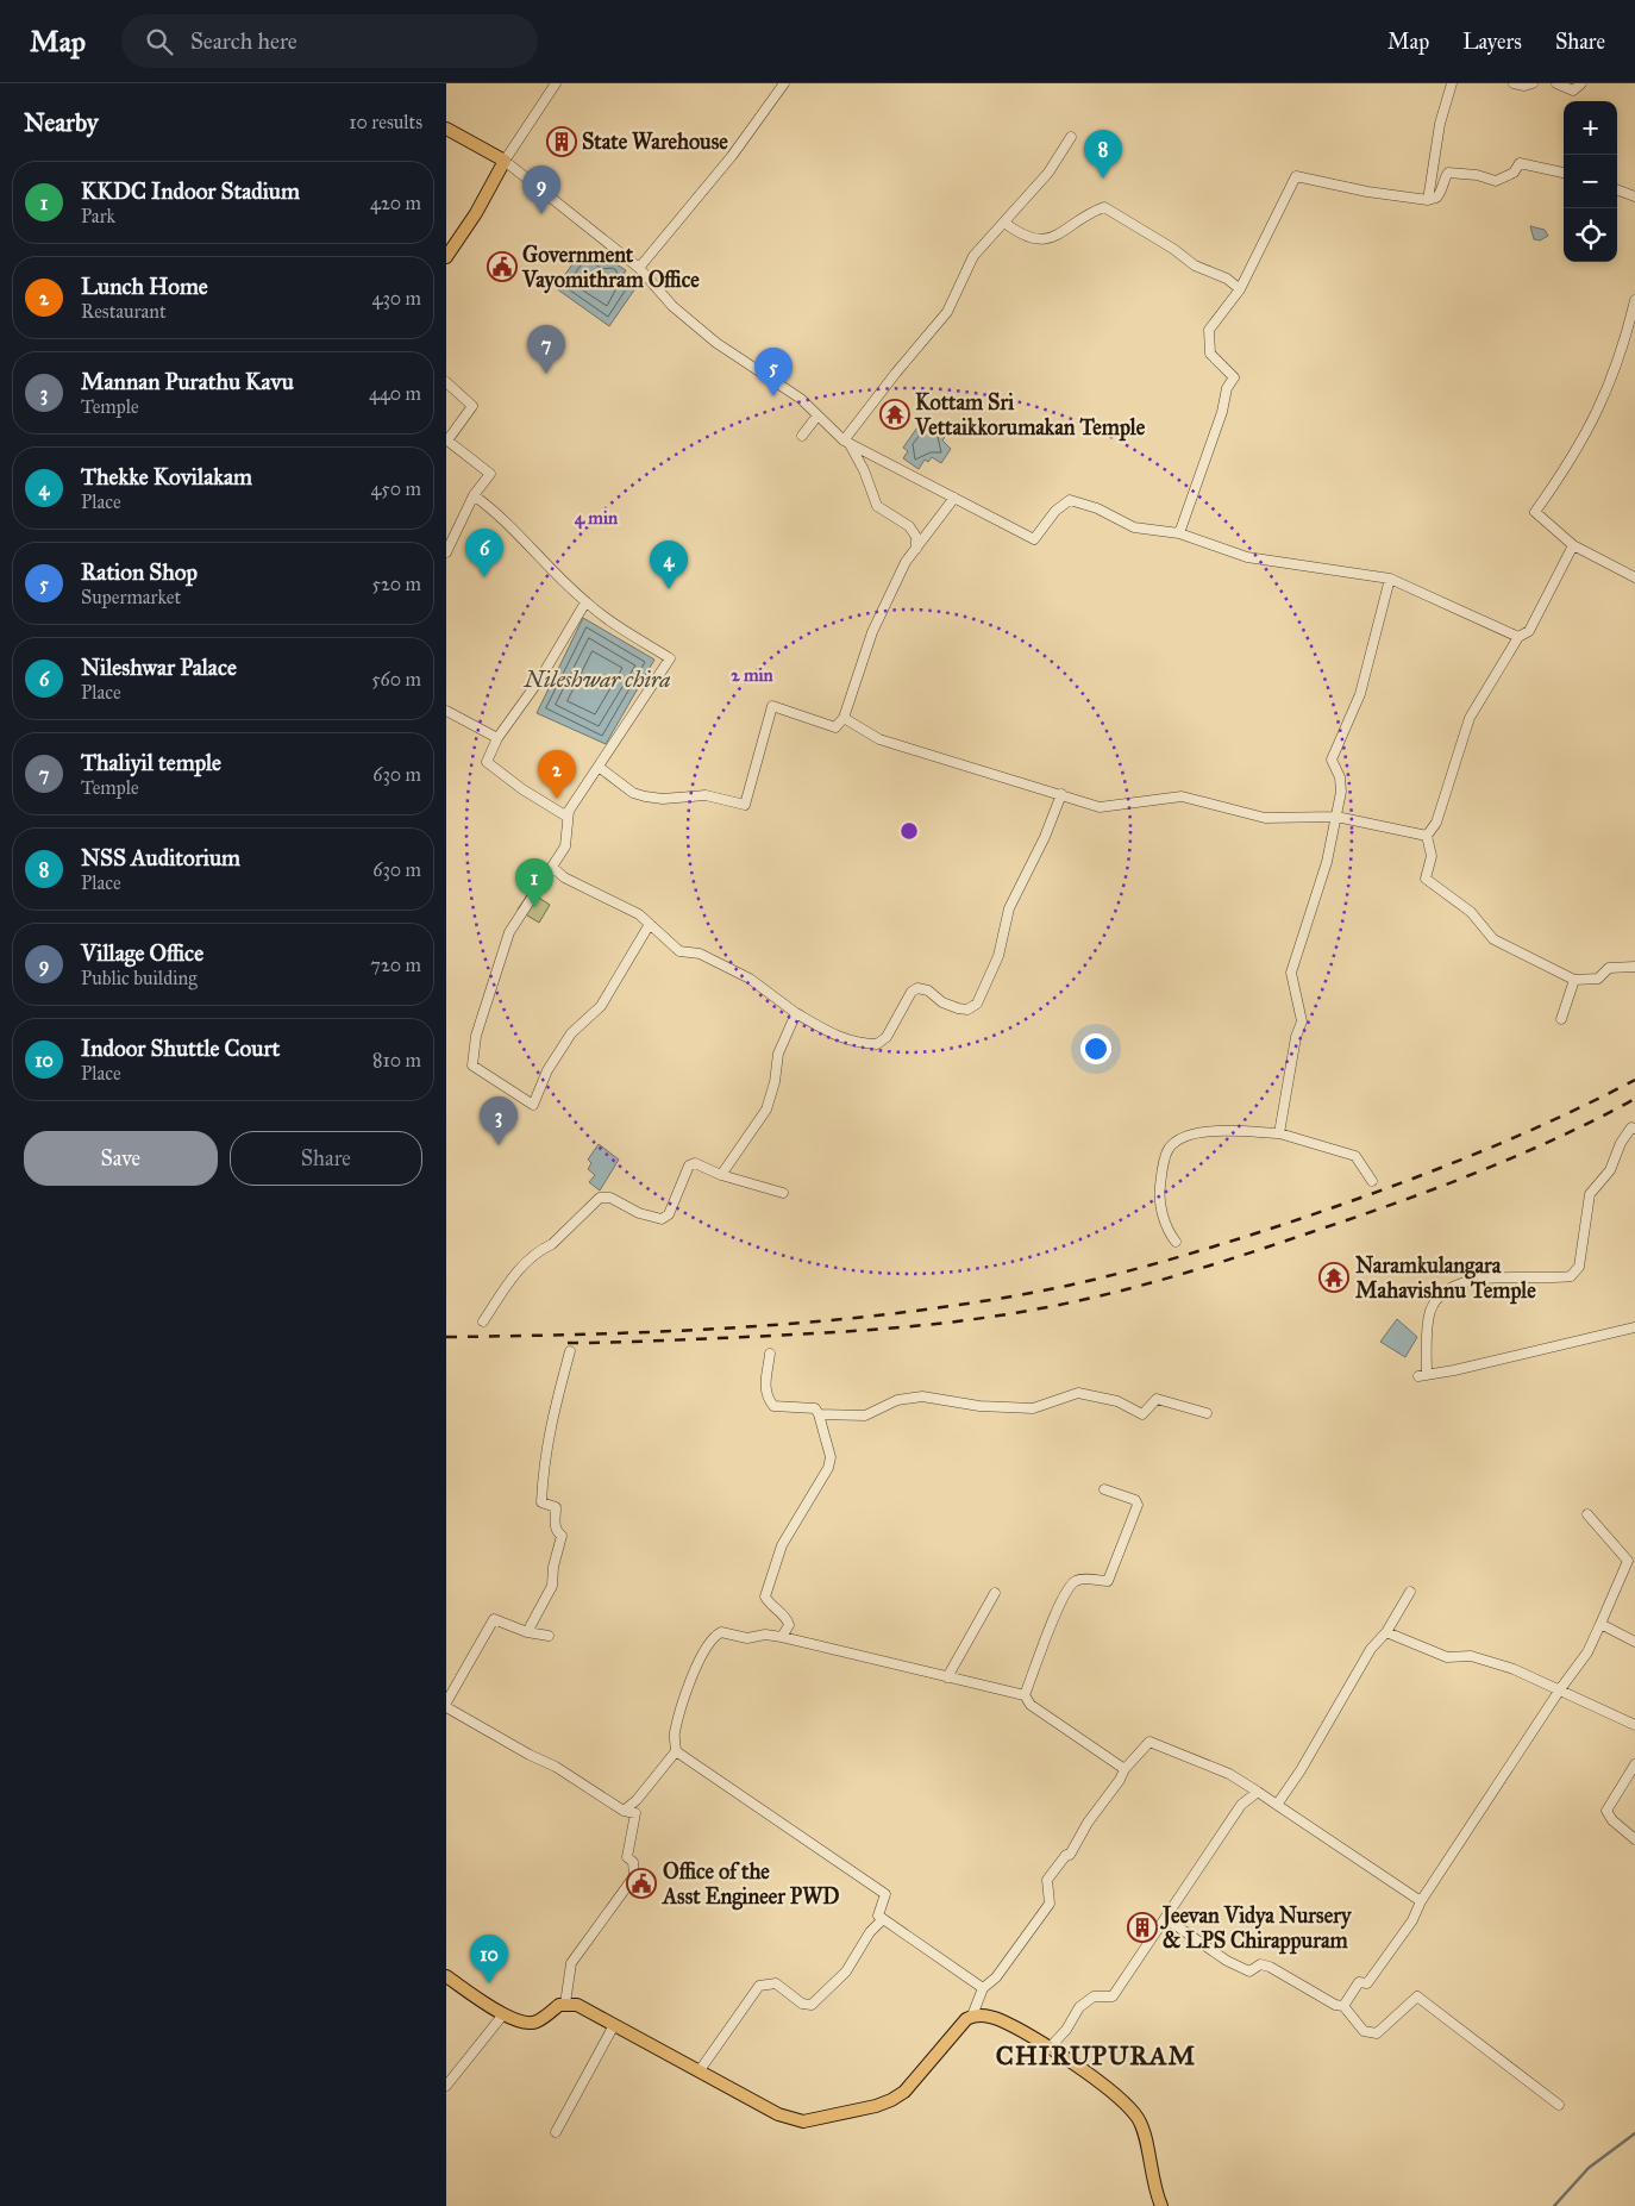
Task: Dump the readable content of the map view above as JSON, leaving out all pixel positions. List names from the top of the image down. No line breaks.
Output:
{"districts":["CHIRUPURAM"],"water":["Nileshwar chira"],"places":{"building":["State Warehouse","Jeevan Vidya Nursery & LPS Chirappuram"],"public building":["Government Vayomithram Office","Office of the Asst Engineer PWD"],"temple":["Kottam Sri Vettaikkorumakan Temple","Naramkulangara Mahavishnu Temple"]},"page":{"header":"Map","search":"Search here","nav":["Map","Layers","Share"],"heading":["Nearby","10 results"],"map_buttons":["+","−"],"pins":["8","9","7","5","6","4","2","1","3","10"],"list":[{"mark":"1","name":"KKDC Indoor Stadium","note":"Park","value":"420 m"},{"mark":"2","name":"Lunch Home","note":"Restaurant","value":"430 m"},{"mark":"3","name":"Mannan Purathu Kavu","note":"Temple","value":"440 m"},{"mark":"4","name":"Thekke Kovilakam","note":"Place","value":"450 m"},{"mark":"5","name":"Ration Shop","note":"Supermarket","value":"520 m"},{"mark":"6","name":"Nileshwar Palace","note":"Place","value":"560 m"},{"mark":"7","name":"Thaliyil temple","note":"Temple","value":"630 m"},{"mark":"8","name":"NSS Auditorium","note":"Place","value":"630 m"},{"mark":"9","name":"Village Office","note":"Public building","value":"720 m"},{"mark":"10","name":"Indoor Shuttle Court","note":"Place","value":"810 m"}],"buttons":["Save","Share"]},"rings":["4 min","2 min"]}
